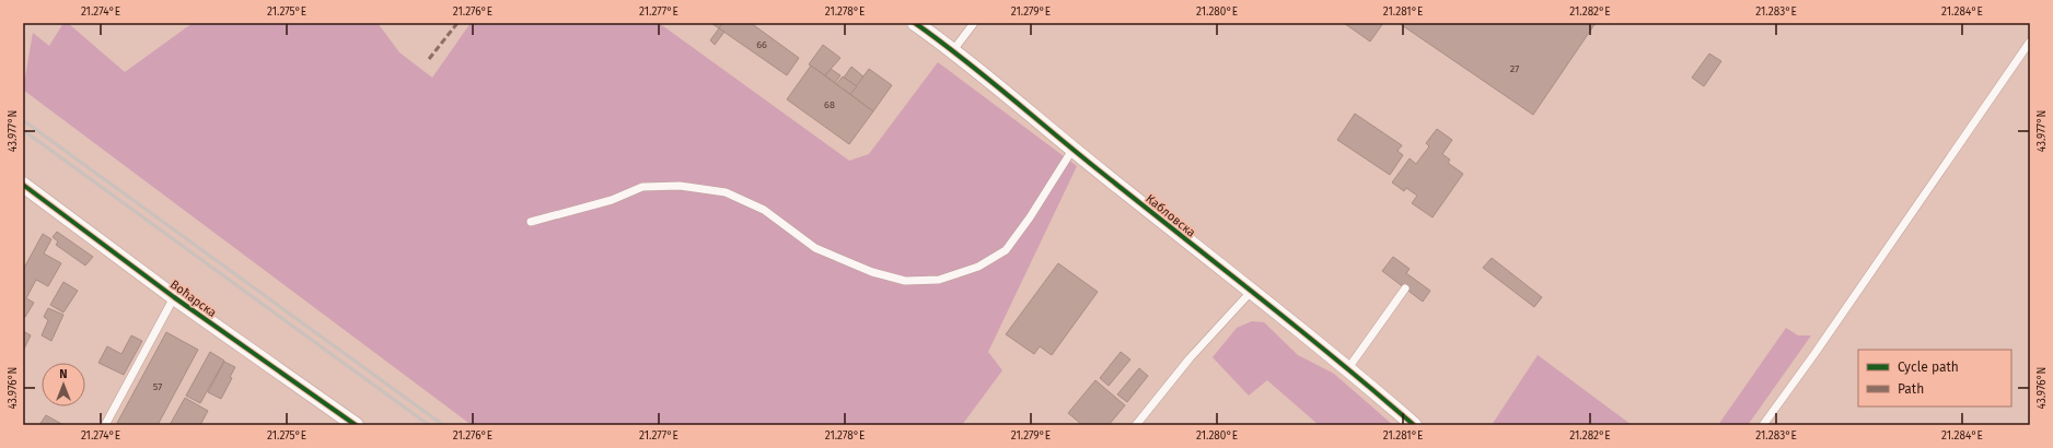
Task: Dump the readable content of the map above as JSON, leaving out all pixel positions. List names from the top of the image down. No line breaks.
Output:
{"streets":{"street":["Кабловска","Воћарска"]},"house_numbers":["66","27","68","57"],"legend":["Cycle path","Path"],"north":"top","coordinates":["21.274°E","21.275°E","21.276°E","21.277°E","21.278°E","21.279°E","21.280°E","21.281°E","21.282°E","21.283°E","21.284°E","43.977°N","43.976°N"]}
